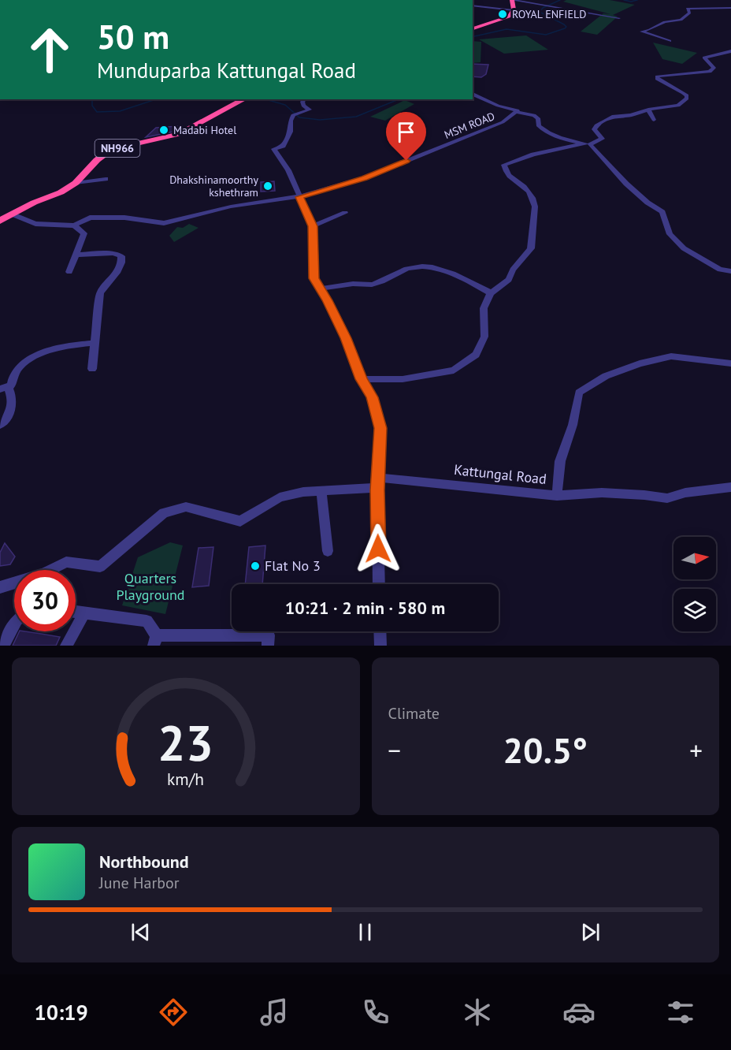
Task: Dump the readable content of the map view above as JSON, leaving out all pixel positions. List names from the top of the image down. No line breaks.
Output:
{"streets":{"highway":["NH966"],"street":["MSM ROAD","Kattungal Road"]},"parks":["Quarters Playground"],"places":["ROYAL ENFIELD","Madabi Hotel","Dhakshinamoorthy kshethram","Flat No 3"],"north":"right","page":{"turn":["50 m","Munduparba Kattungal Road"],"limit":"30","trip":"10:21 · 2 min · 580 m","tile":"Climate","heat":["−","20.5°","+"],"song":["Northbound","June Harbor"],"tabs":"10:19","gauge":["23","km/h"]}}
